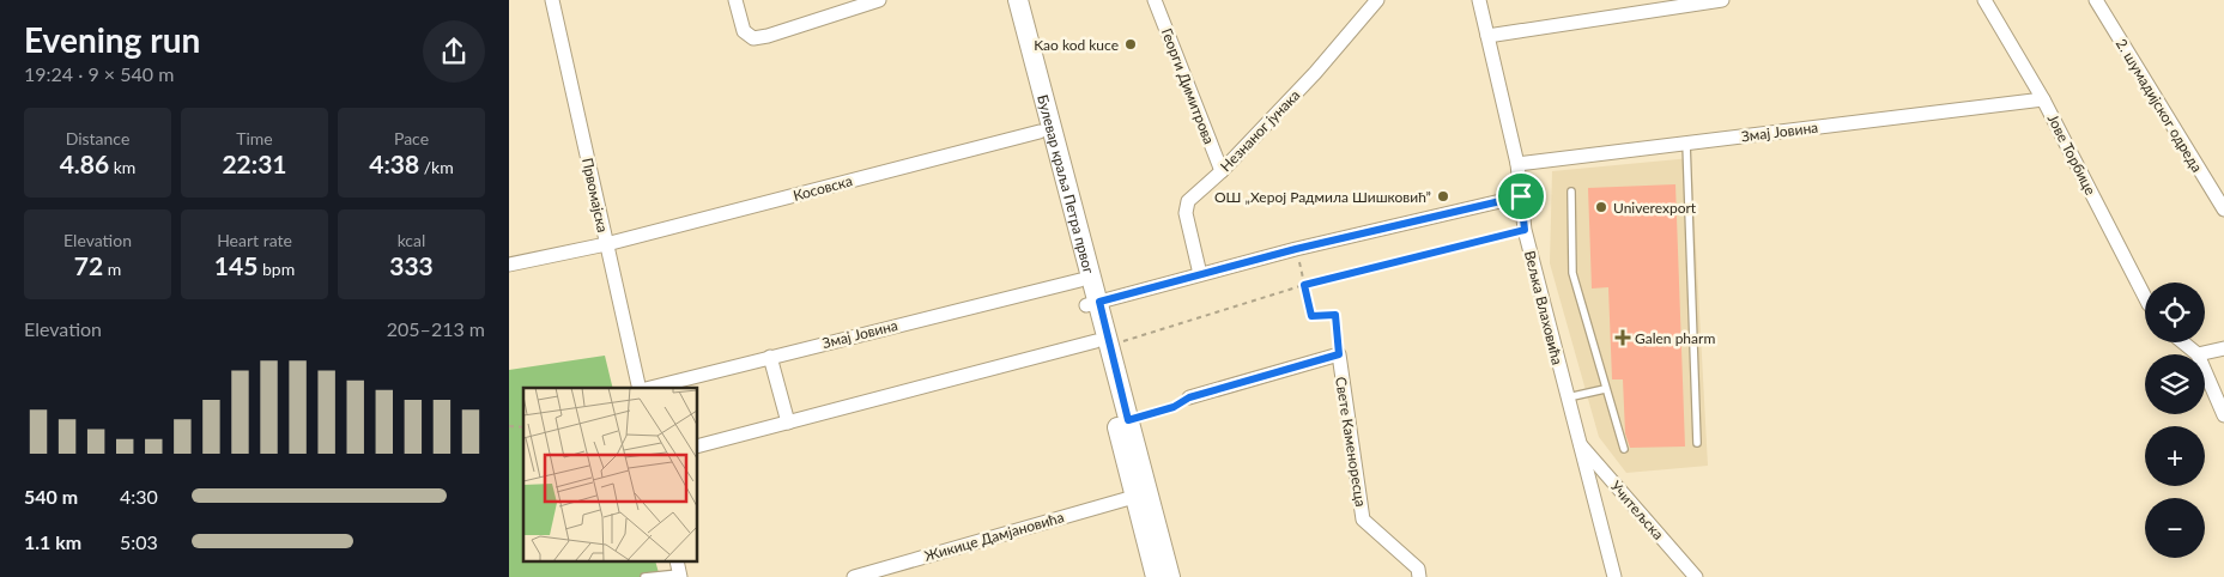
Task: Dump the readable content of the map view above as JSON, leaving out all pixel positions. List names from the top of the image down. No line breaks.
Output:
{"streets":{"main road":["Булевар краља Петра првог"],"street":["Георги Димитрова","2. шумадијског одреда","Незнаног јунака","Змај Јовина","Јове Торбице","Косовска","Првомајска","Вељка Влаховића","Свете Каменоресца","Учитељска","Жикице Дамјановића"]},"crossings":[["Георги Димитрова","Незнаног јунака"],["Змај Јовина","Јове Торбице"],["Змај Јовина","Булевар краља Петра првог"],["Змај Јовина","Вељка Влаховића"],["Булевар краља Петра првог","Косовска"],["Булевар краља Петра првог","Жикице Дамјановића"],["Косовска","Првомајска"],["Вељка Влаховића","Учитељска"]],"places":{"other":["Kao kod kuce","ОШ „Херој Радмила Шишковић”","Univerexport"],"health":["Galen pharm"]},"page":{"heading":["Evening run","19:24 · 9 × 540 m"],"stats":[["Distance","4.86 km"],["Time","22:31"],["Pace","4:38 /km"],["Elevation","72 m"],["Heart rate","145 bpm"],["kcal","333"]],"map_buttons":["+","−"],"chart":["Elevation","205–213 m"],"list":[{"name":"540 m","note":"4:30"},{"name":"1.1 km","note":"5:03"}]}}
